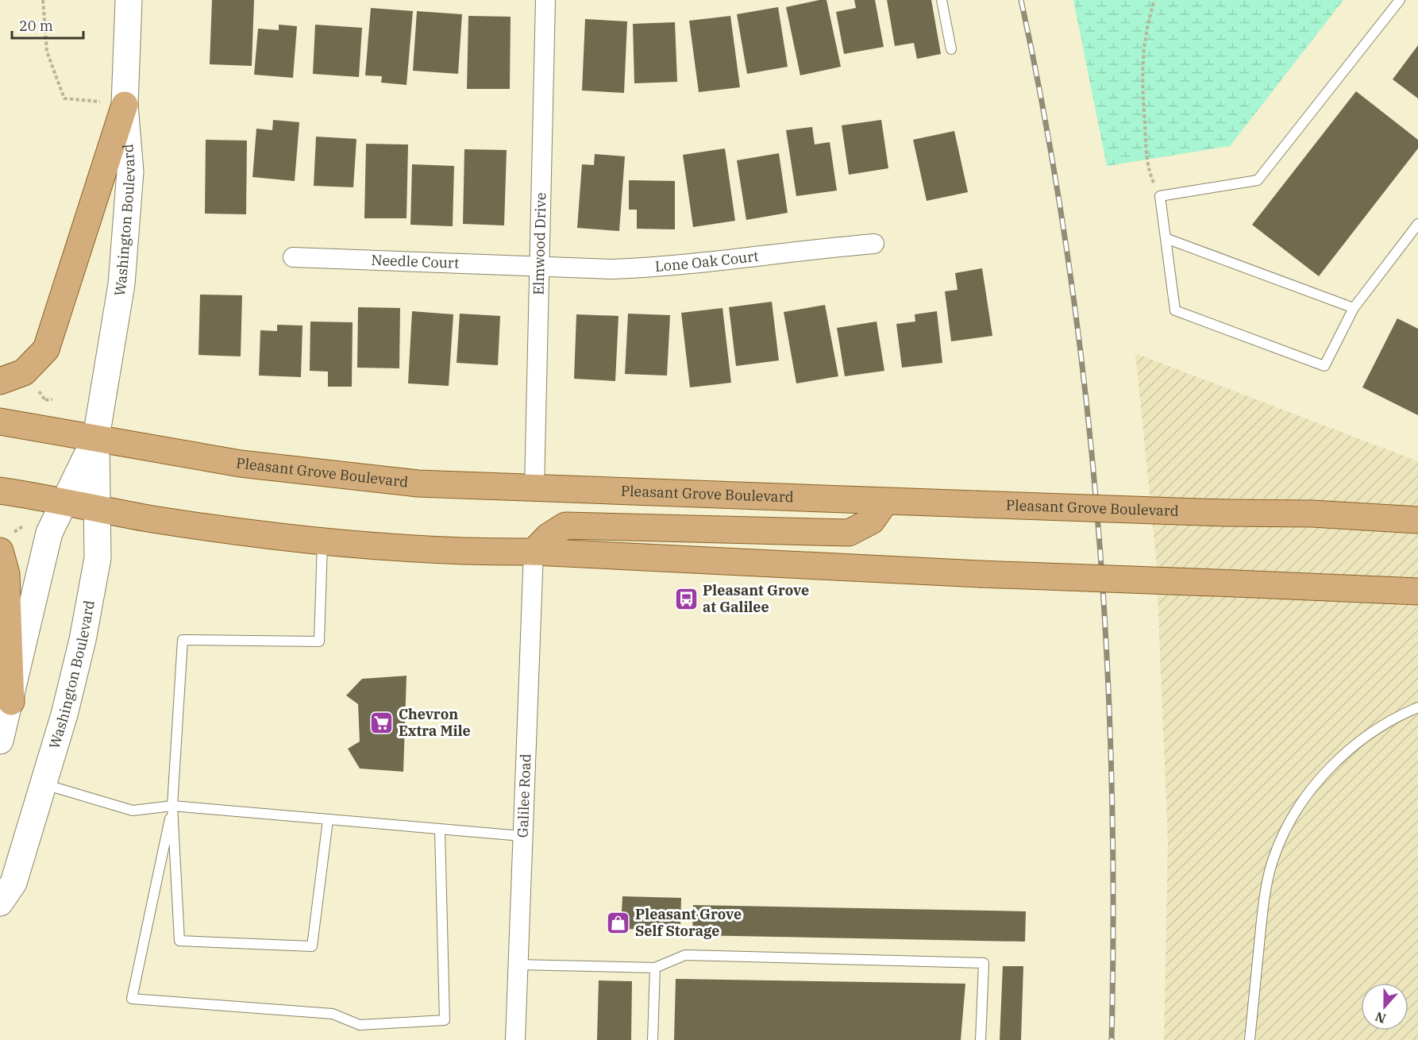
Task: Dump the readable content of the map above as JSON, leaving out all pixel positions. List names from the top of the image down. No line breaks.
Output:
{"streets":{"main road":["Washington Boulevard","Pleasant Grove Boulevard"],"street":["Elmwood Drive","Needle Court","Lone Oak Court","Galilee Road"]},"crossings":[["Washington Boulevard","Pleasant Grove Boulevard"],["Elmwood Drive","Needle Court"],["Elmwood Drive","Lone Oak Court"],["Elmwood Drive","Pleasant Grove Boulevard"],["Needle Court","Lone Oak Court"]],"places":{"bus stop":["Pleasant Grove at Galilee"],"supermarket":["Chevron Extra Mile"],"shop":["Pleasant Grove Self Storage"]},"scale_bar":"20 m","north":"bottom"}
